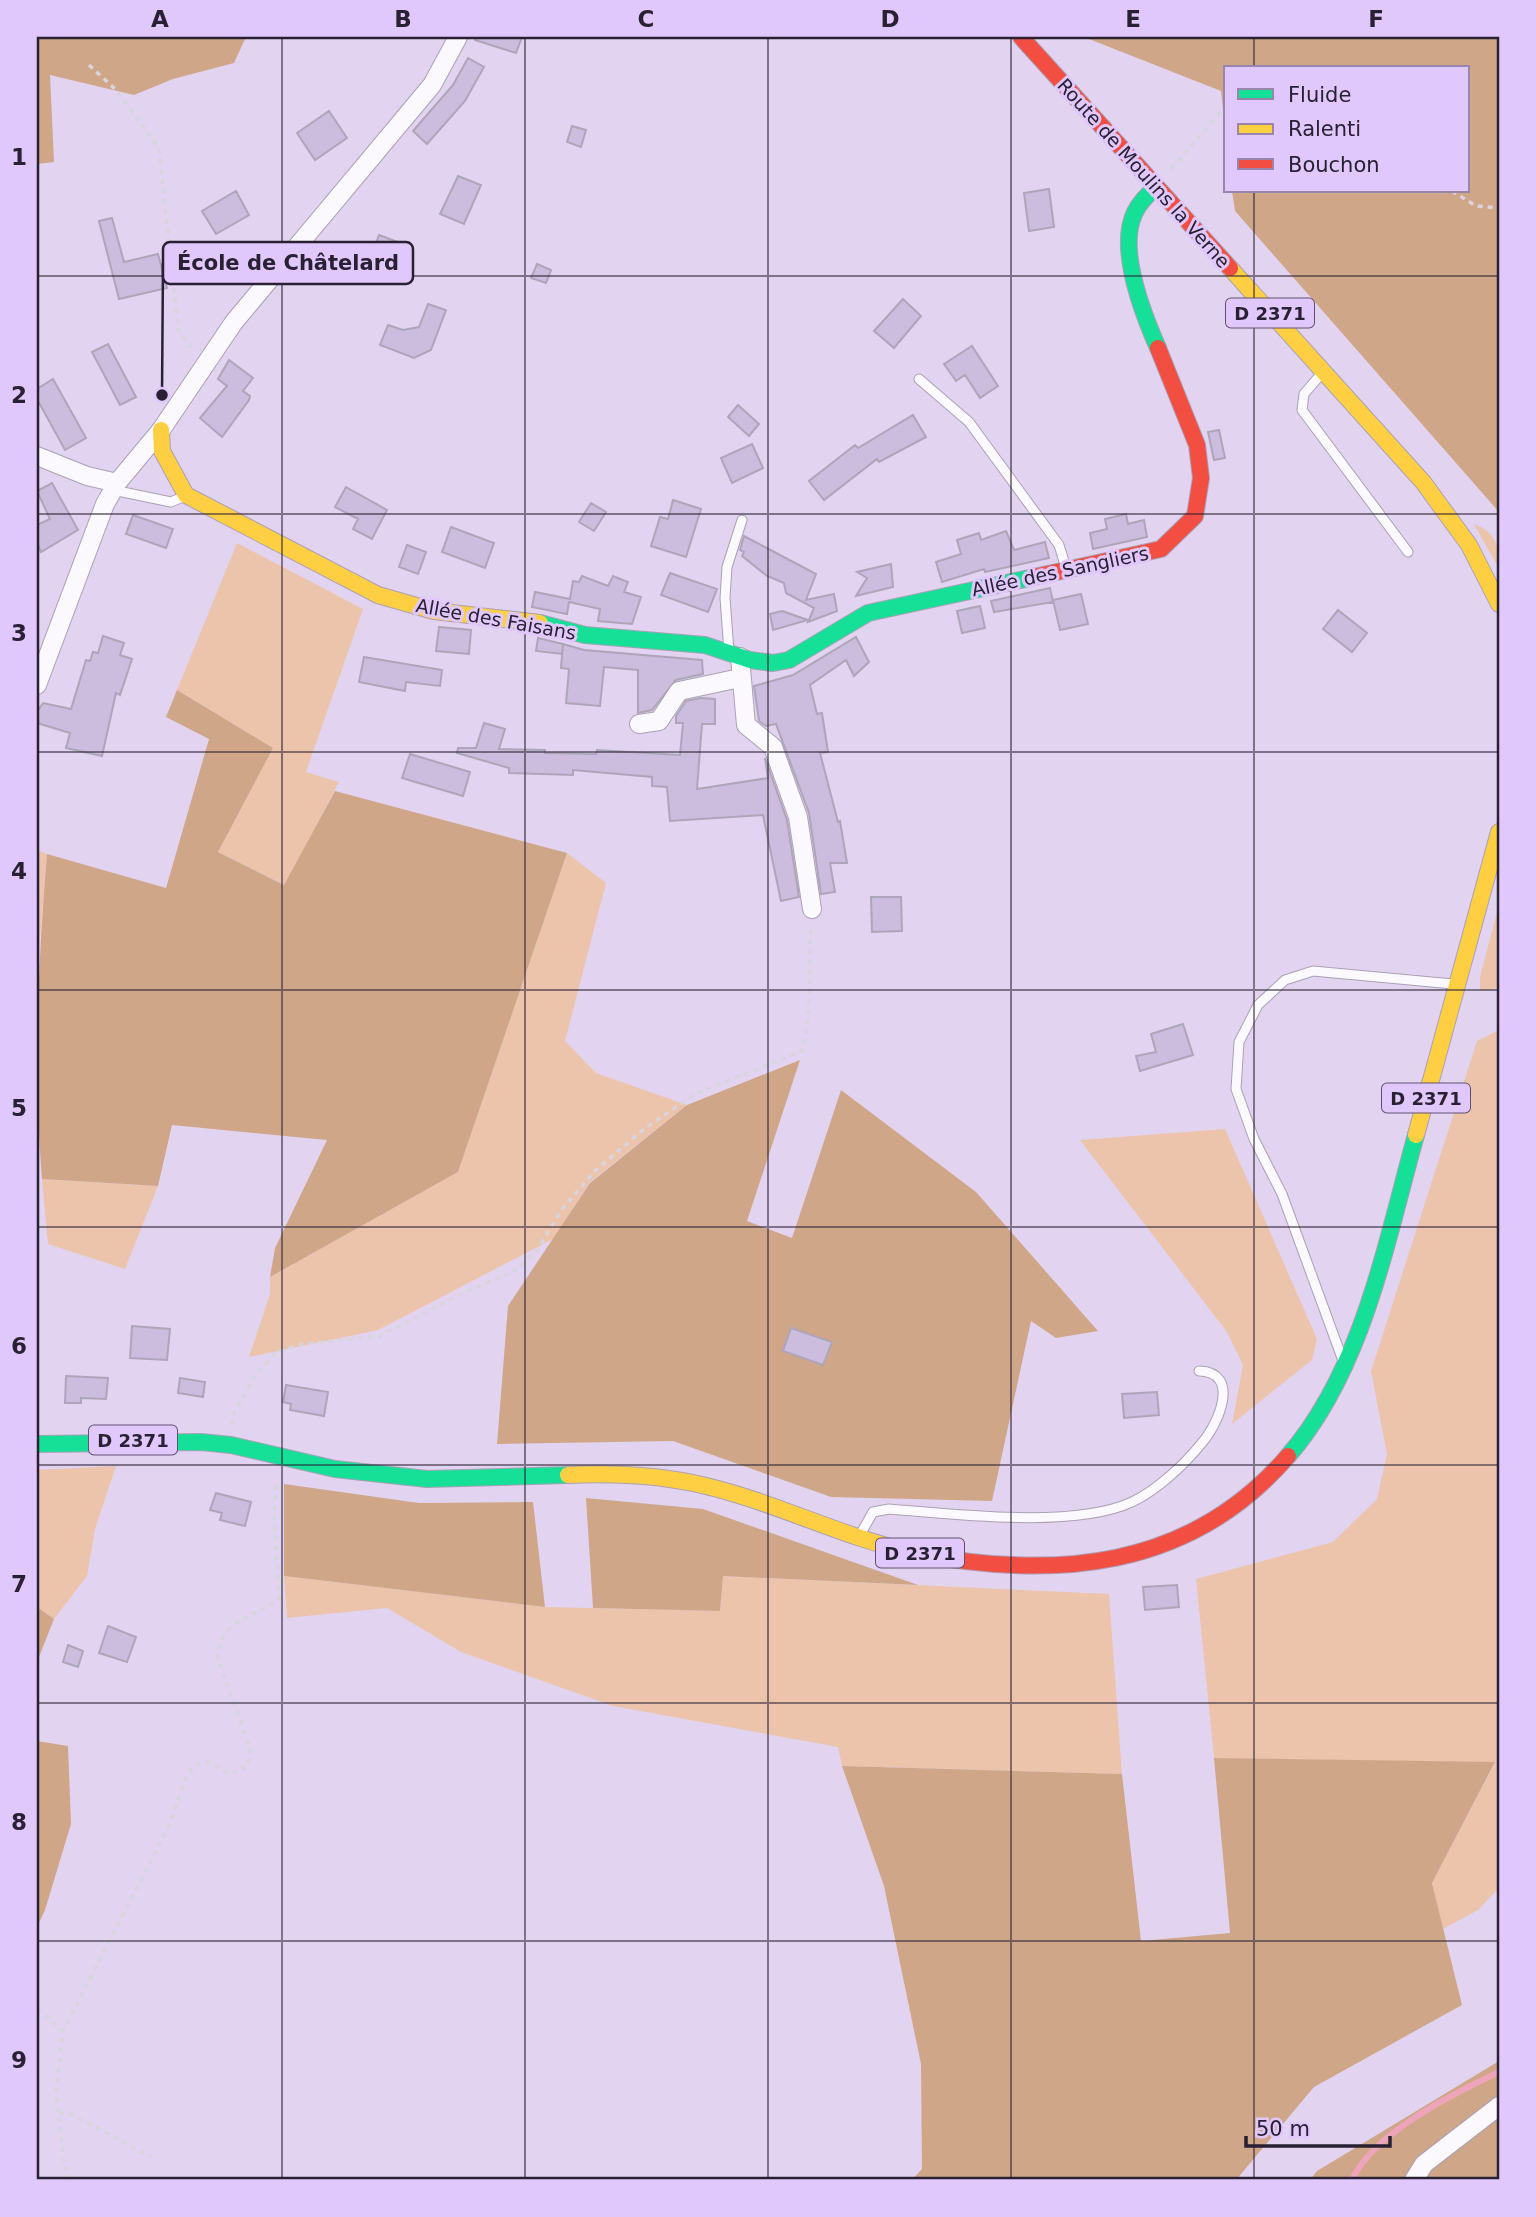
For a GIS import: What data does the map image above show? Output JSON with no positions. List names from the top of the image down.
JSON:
{
  "streets": {
    "main road": [
      "Route de Moulins la Verne",
      "D 2371",
      "Allée des Sangliers",
      "Allée des Faisans"
    ]
  },
  "crossings": [
    ["Route de Moulins la Verne", "Allée des Sangliers"],
    ["Allée des Sangliers", "Allée des Faisans"]
  ],
  "places": ["École de Châtelard"],
  "legend": ["Fluide", "Ralenti", "Bouchon"],
  "scale_bar": "50 m",
  "grid": {
    "columns": [
      "A",
      "B",
      "C",
      "D",
      "E",
      "F"
    ],
    "rows": [
      "1",
      "2",
      "3",
      "4",
      "5",
      "6",
      "7",
      "8",
      "9"
    ]
  }
}
